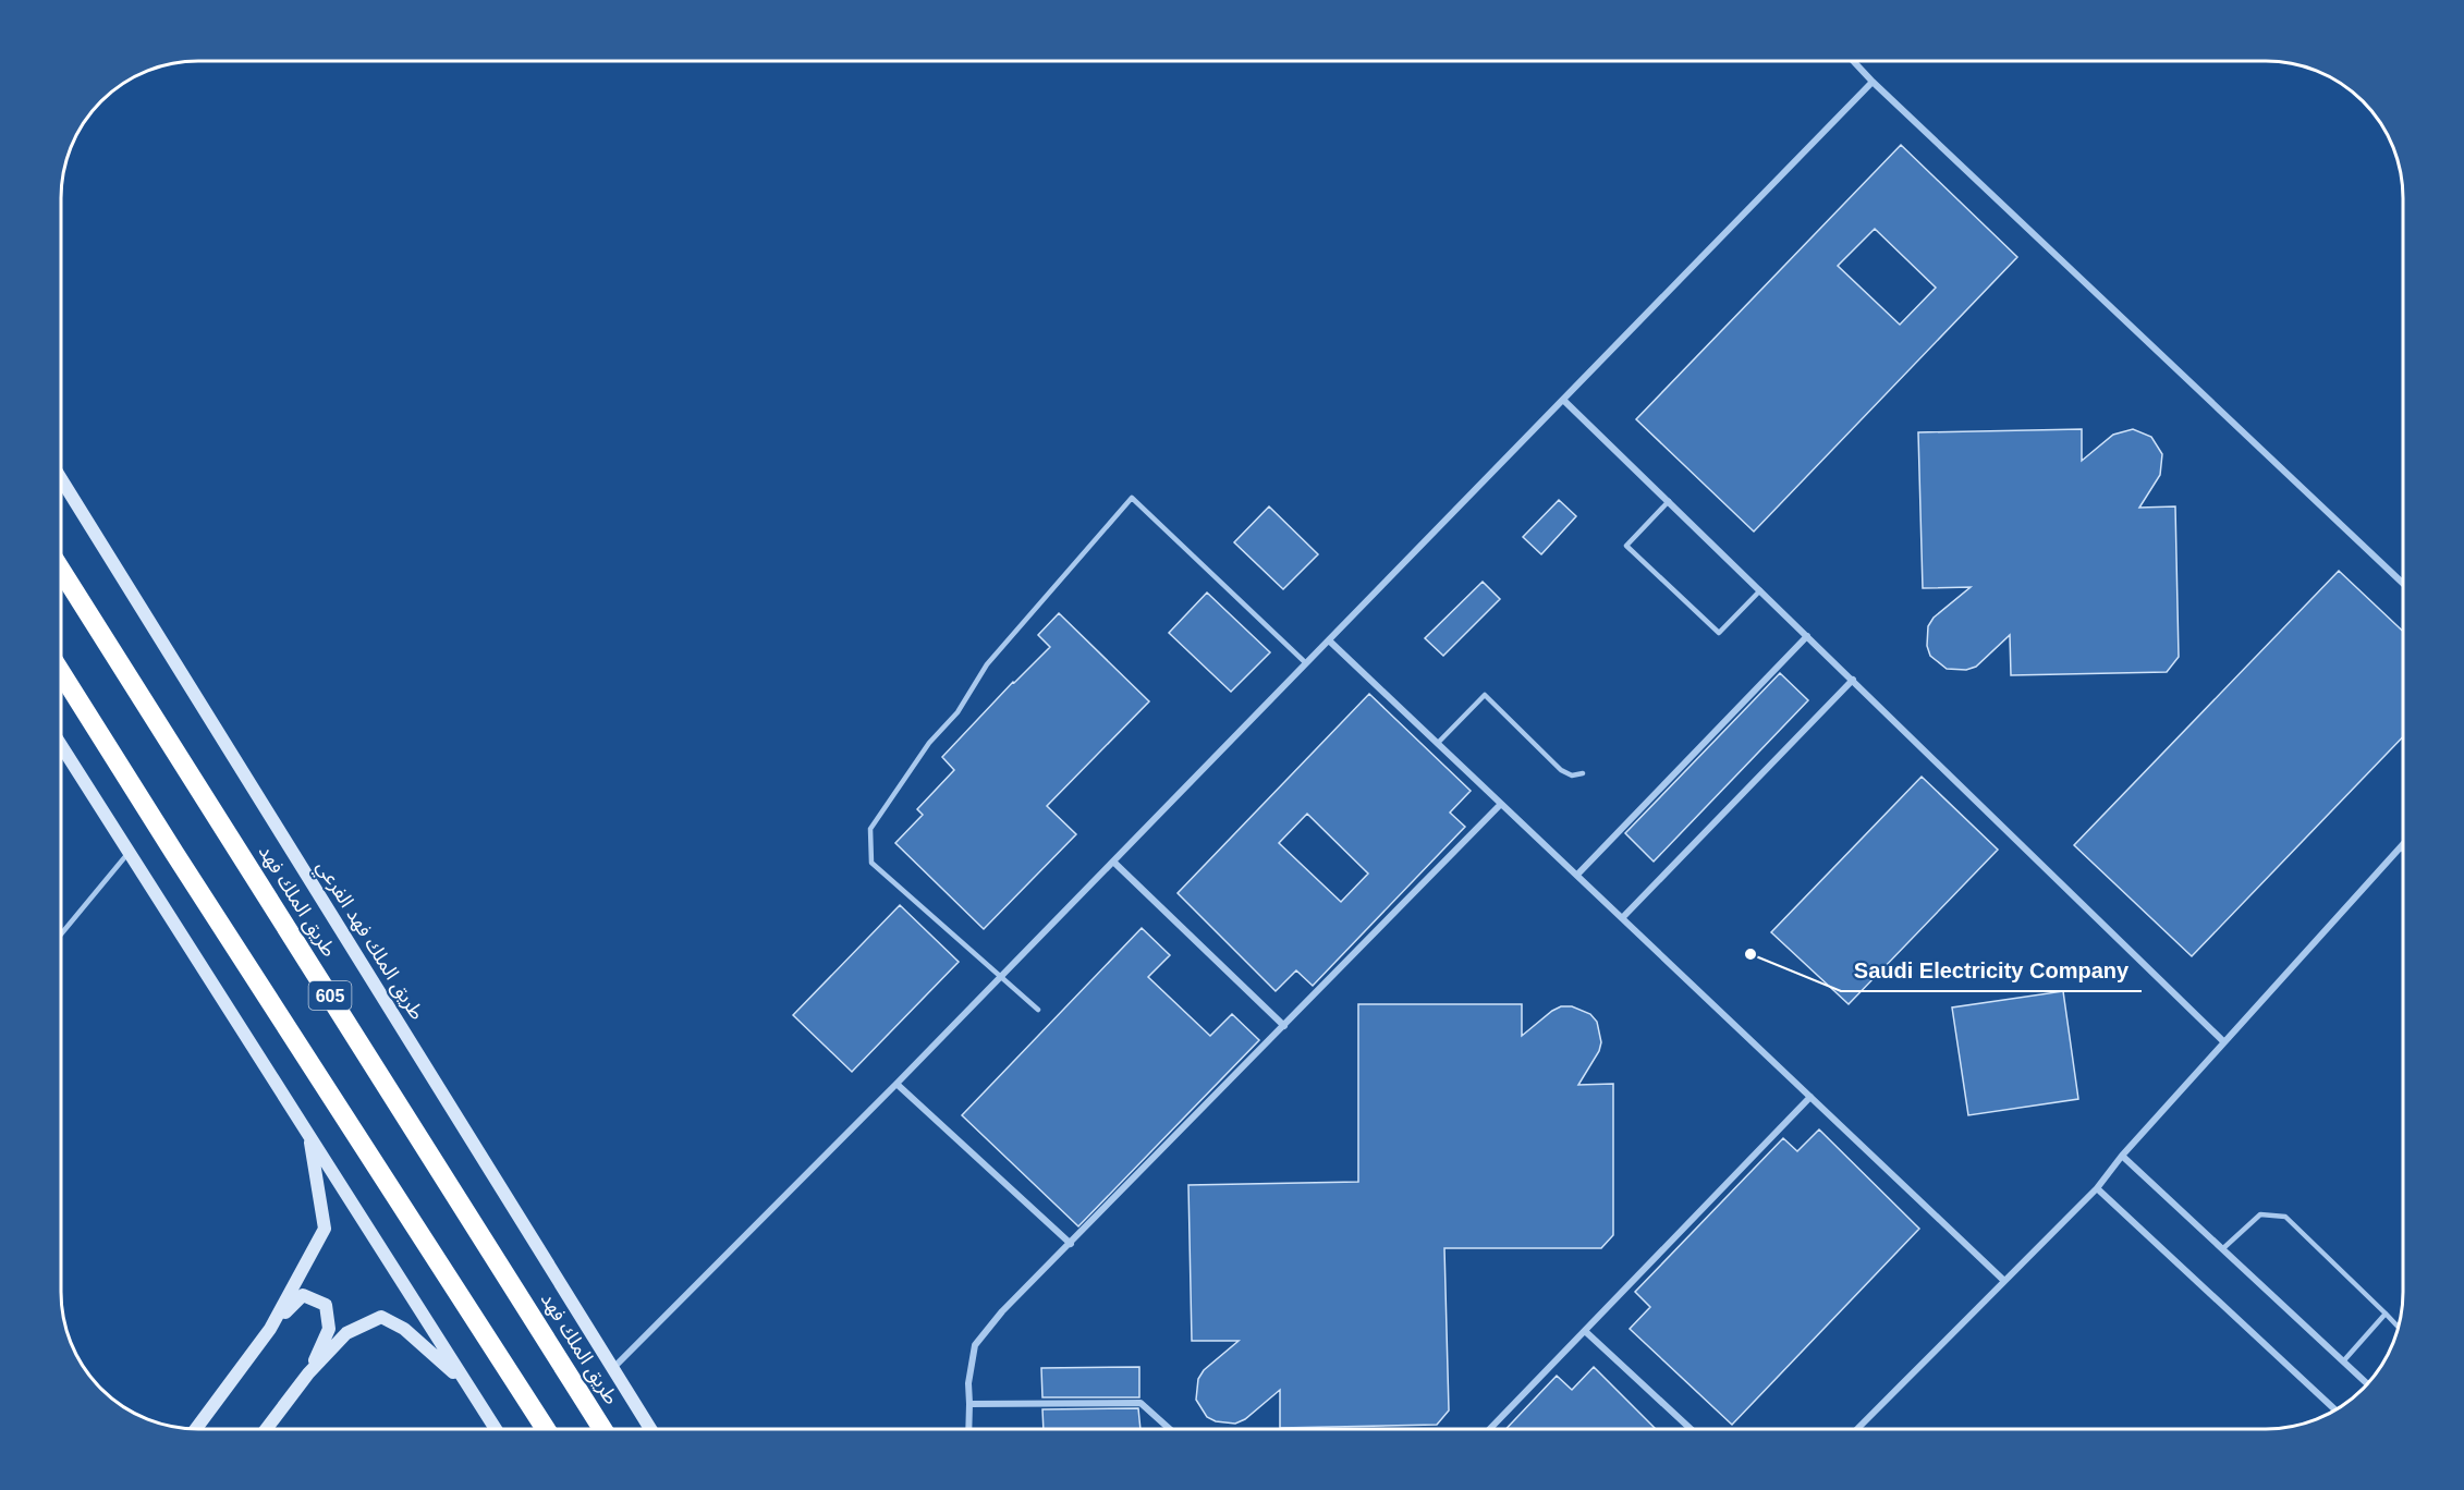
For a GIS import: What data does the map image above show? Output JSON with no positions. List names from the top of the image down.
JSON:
{
  "streets": {
    "highway": ["طريق الملك فهد", "605"],
    "main road": ["طريق الملك فهد الفرعي"]
  },
  "places": ["Saudi Electricity Company"]
}
